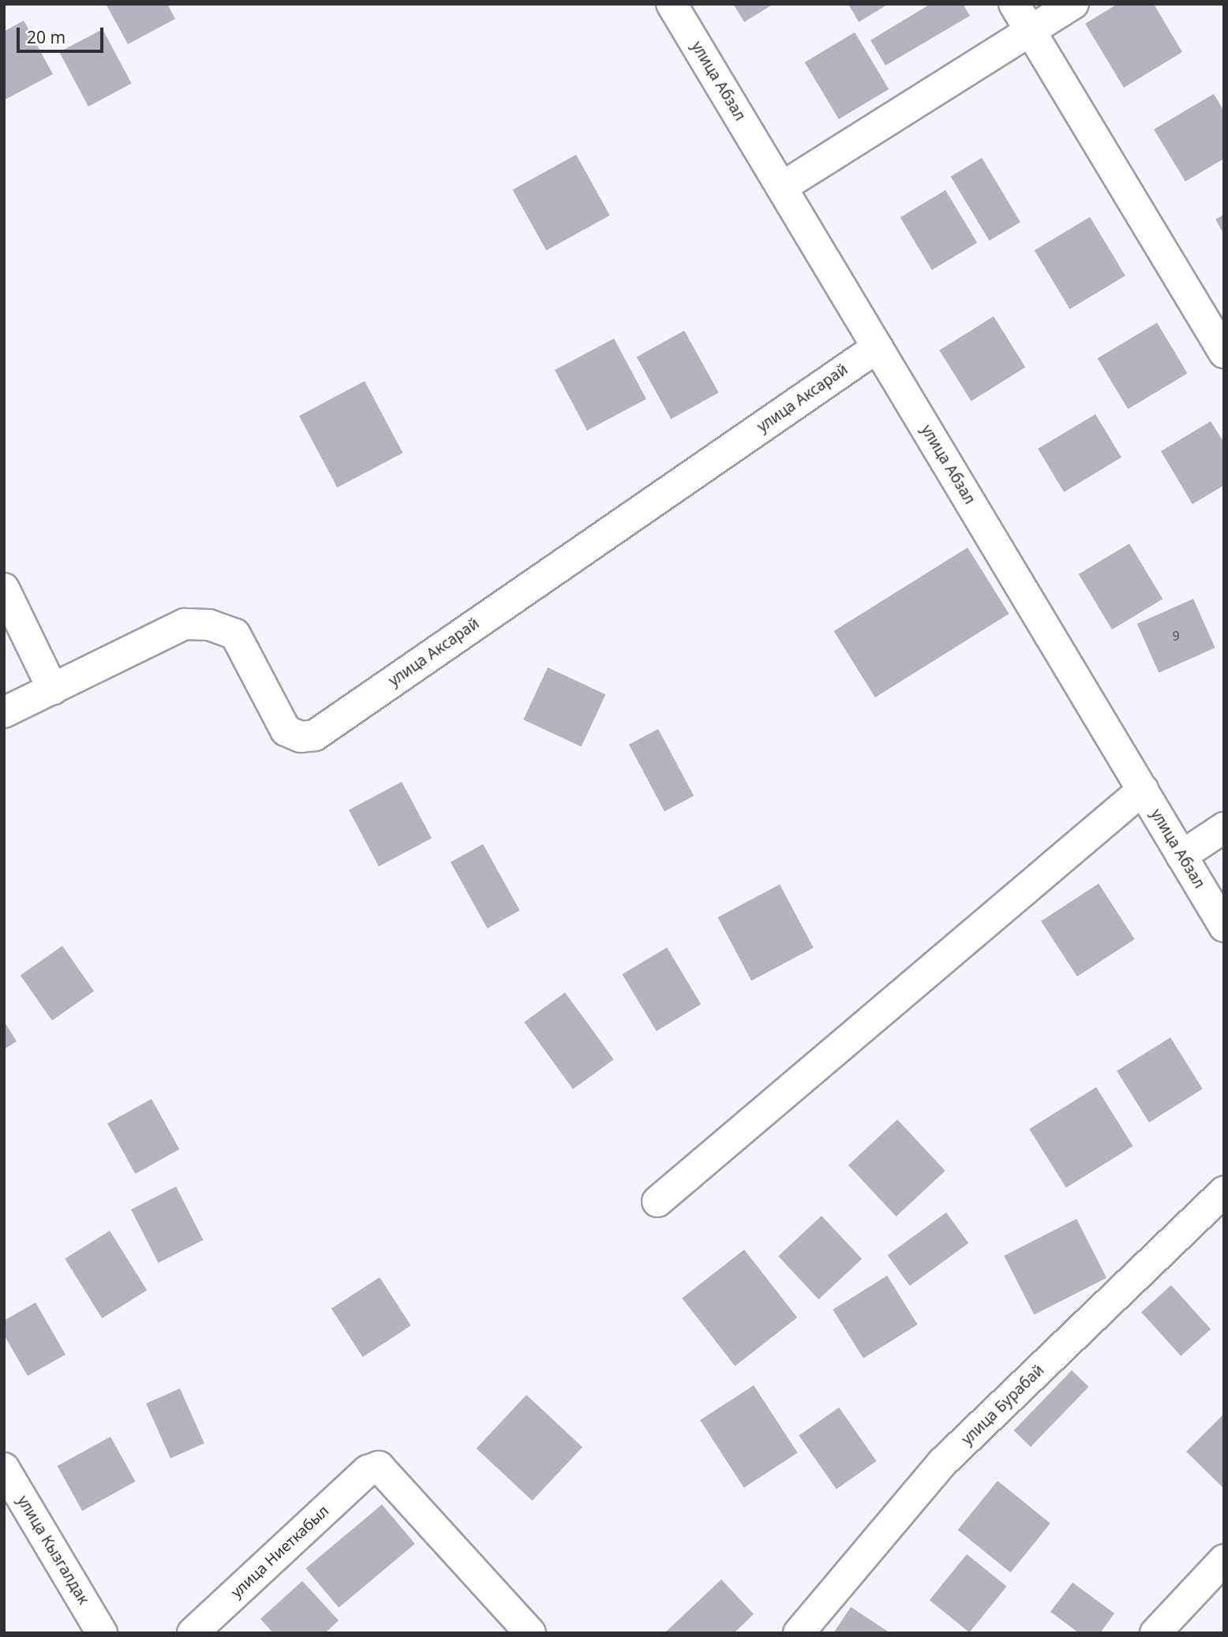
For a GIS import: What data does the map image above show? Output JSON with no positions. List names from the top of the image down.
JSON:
{
  "streets": {
    "street": [
      "улица Абзал",
      "улица Аксарай",
      "улица Бурабай",
      "улица Кызгалдак",
      "улица Ниеткабыл"
    ]
  },
  "crossings": [
    ["улица Абзал", "улица Аксарай"]
  ],
  "house_numbers": ["9"],
  "scale_bar": "20 m"
}
